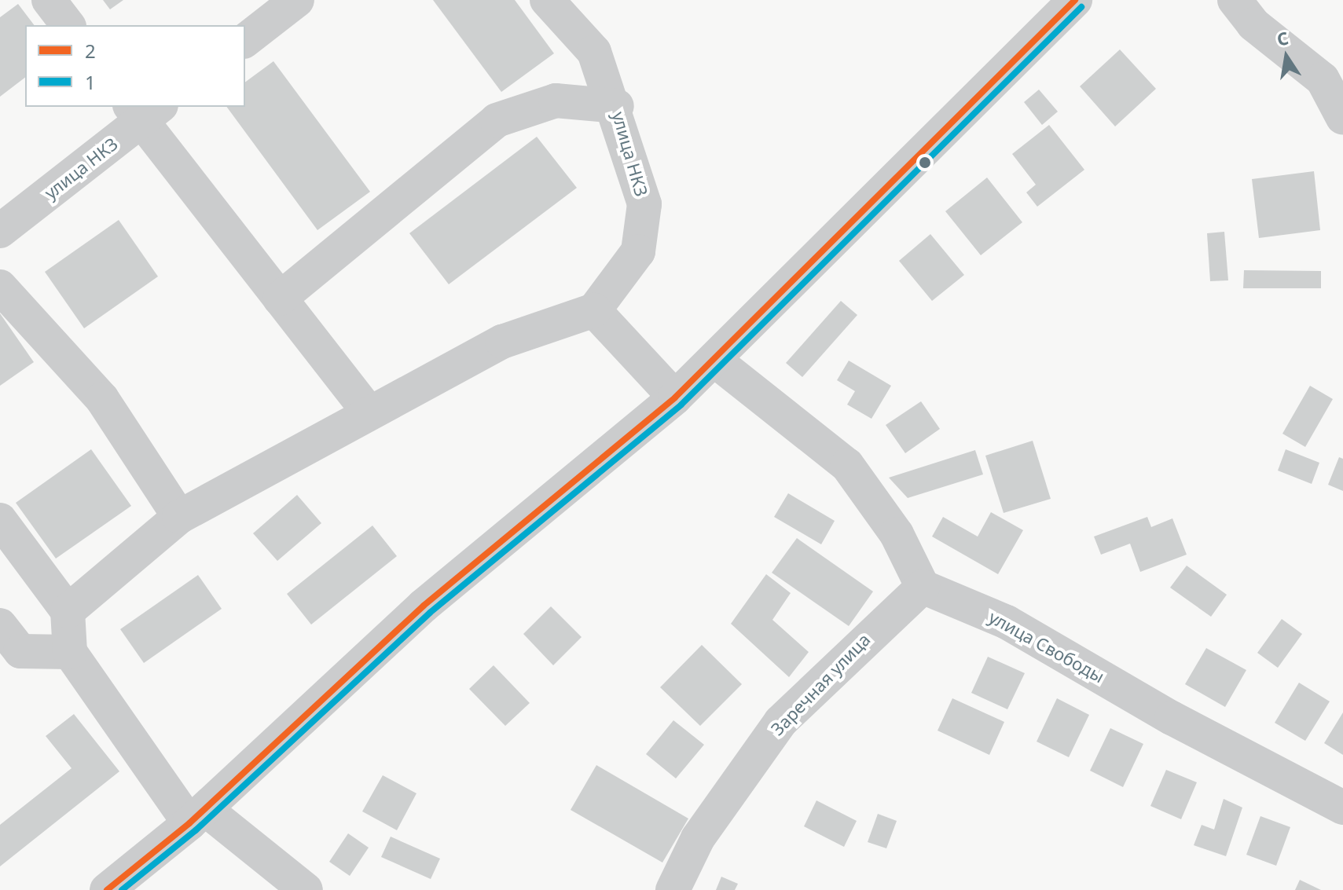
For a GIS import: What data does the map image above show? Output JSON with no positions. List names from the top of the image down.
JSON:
{
  "streets": {
    "street": ["улица НКЗ", "улица Свободы", "Заречная улица"]
  },
  "crossings": [
    ["улица Свободы", "Заречная улица"]
  ],
  "lines": ["transit line 2", "transit line 1"],
  "legend": ["2", "1"],
  "north": "top"
}
